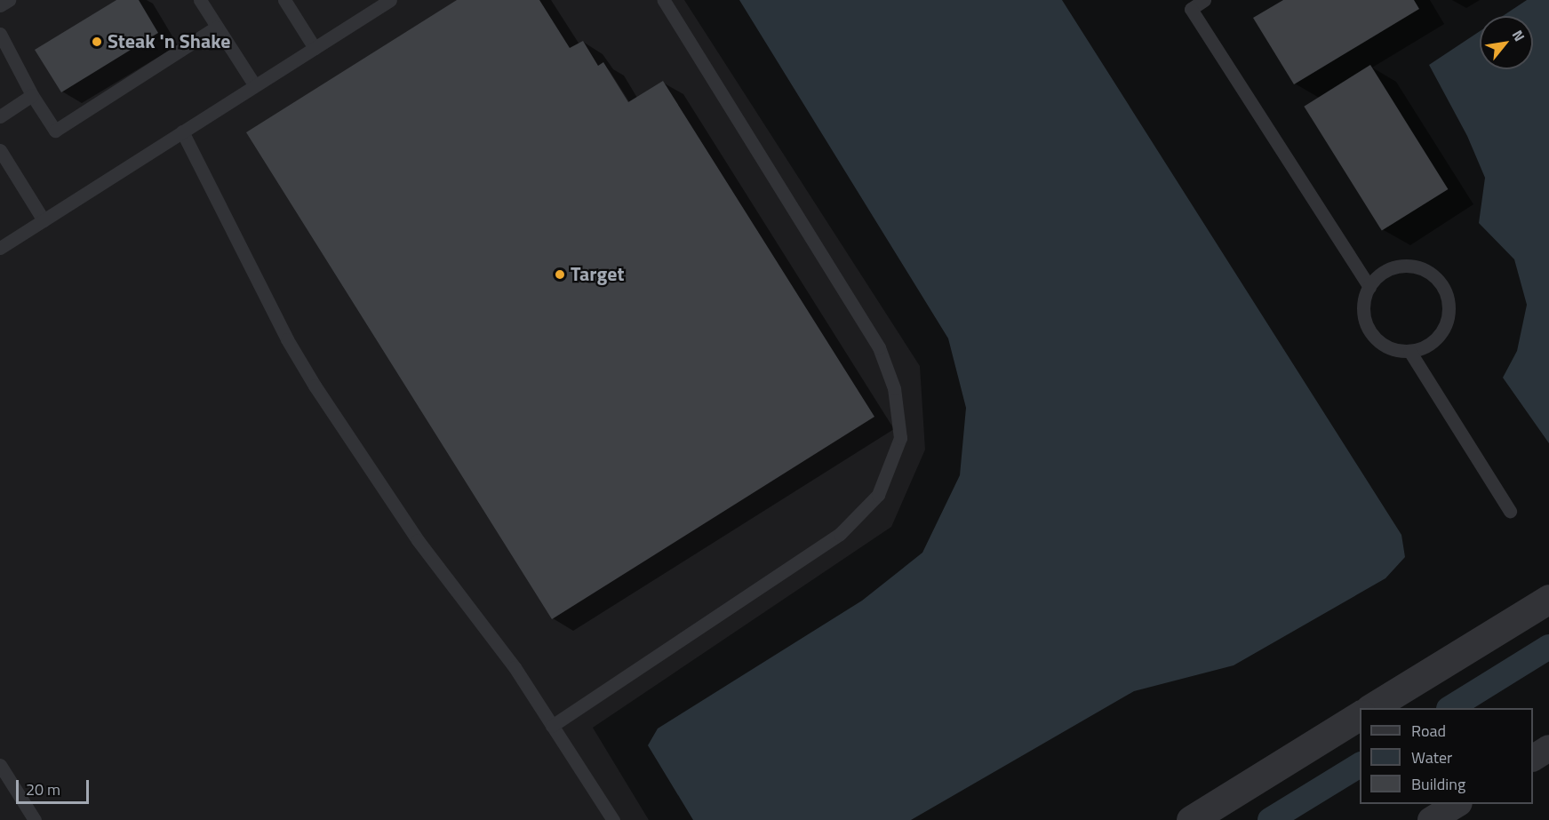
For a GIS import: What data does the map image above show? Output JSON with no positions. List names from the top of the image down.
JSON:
{
  "places": ["Steak 'n Shake", "Target"],
  "legend": ["Road", "Water", "Building"],
  "scale_bar": "20 m",
  "north": "top right"
}
